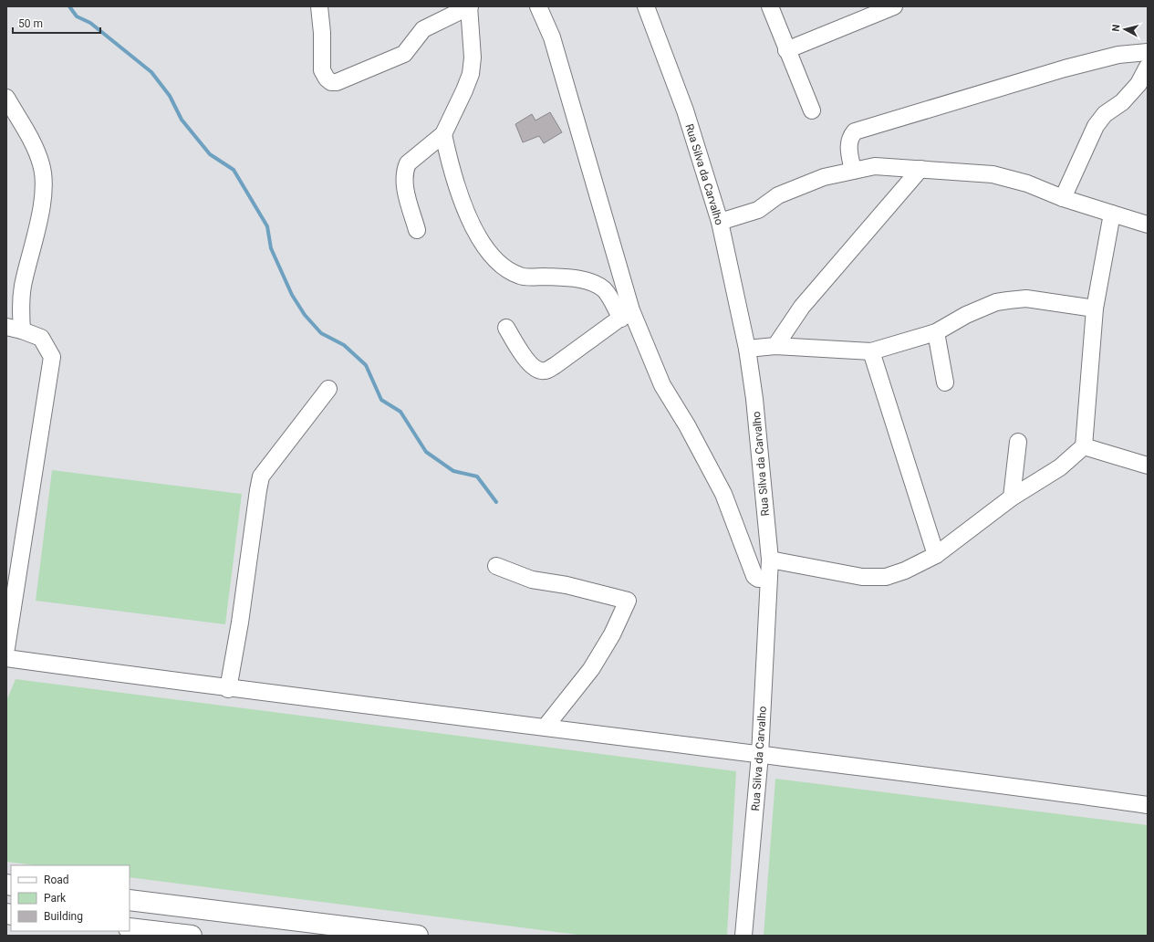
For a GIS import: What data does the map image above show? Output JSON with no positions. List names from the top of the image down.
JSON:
{
  "streets": {
    "street": ["Rua Silva da Carvalho"]
  },
  "legend": ["Road", "Park", "Building"],
  "scale_bar": "50 m",
  "north": "left"
}
